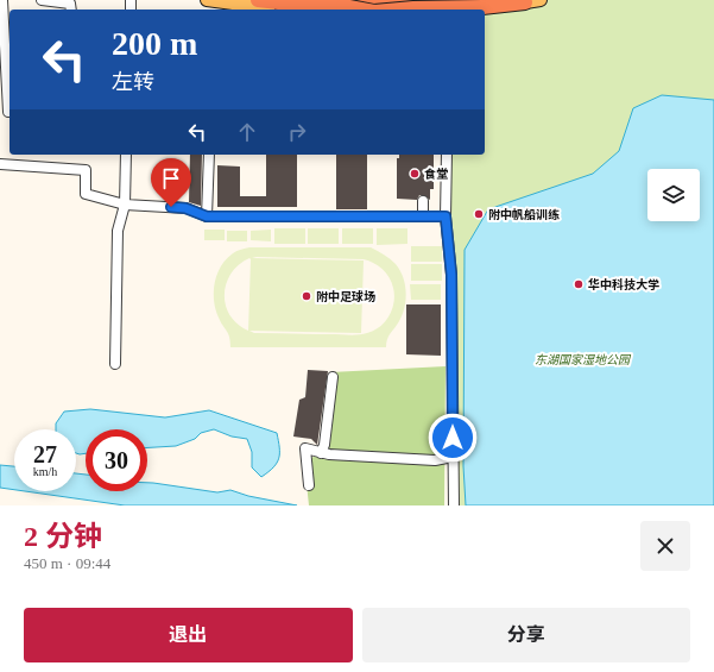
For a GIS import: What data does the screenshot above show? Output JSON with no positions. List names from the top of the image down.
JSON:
{
  "parks": ["东湖国家湿地公园"],
  "places": [
    "食堂",
    "附中帆船训练",
    "华中科技大学",
    "附中足球场"
  ],
  "page": {
    "turn": ["200 m", "左转"],
    "speed": "27 km/h",
    "limit": "30",
    "heading": ["2 分钟", "450 m · 09:44"],
    "buttons": ["退出", "分享"]
  }
}
